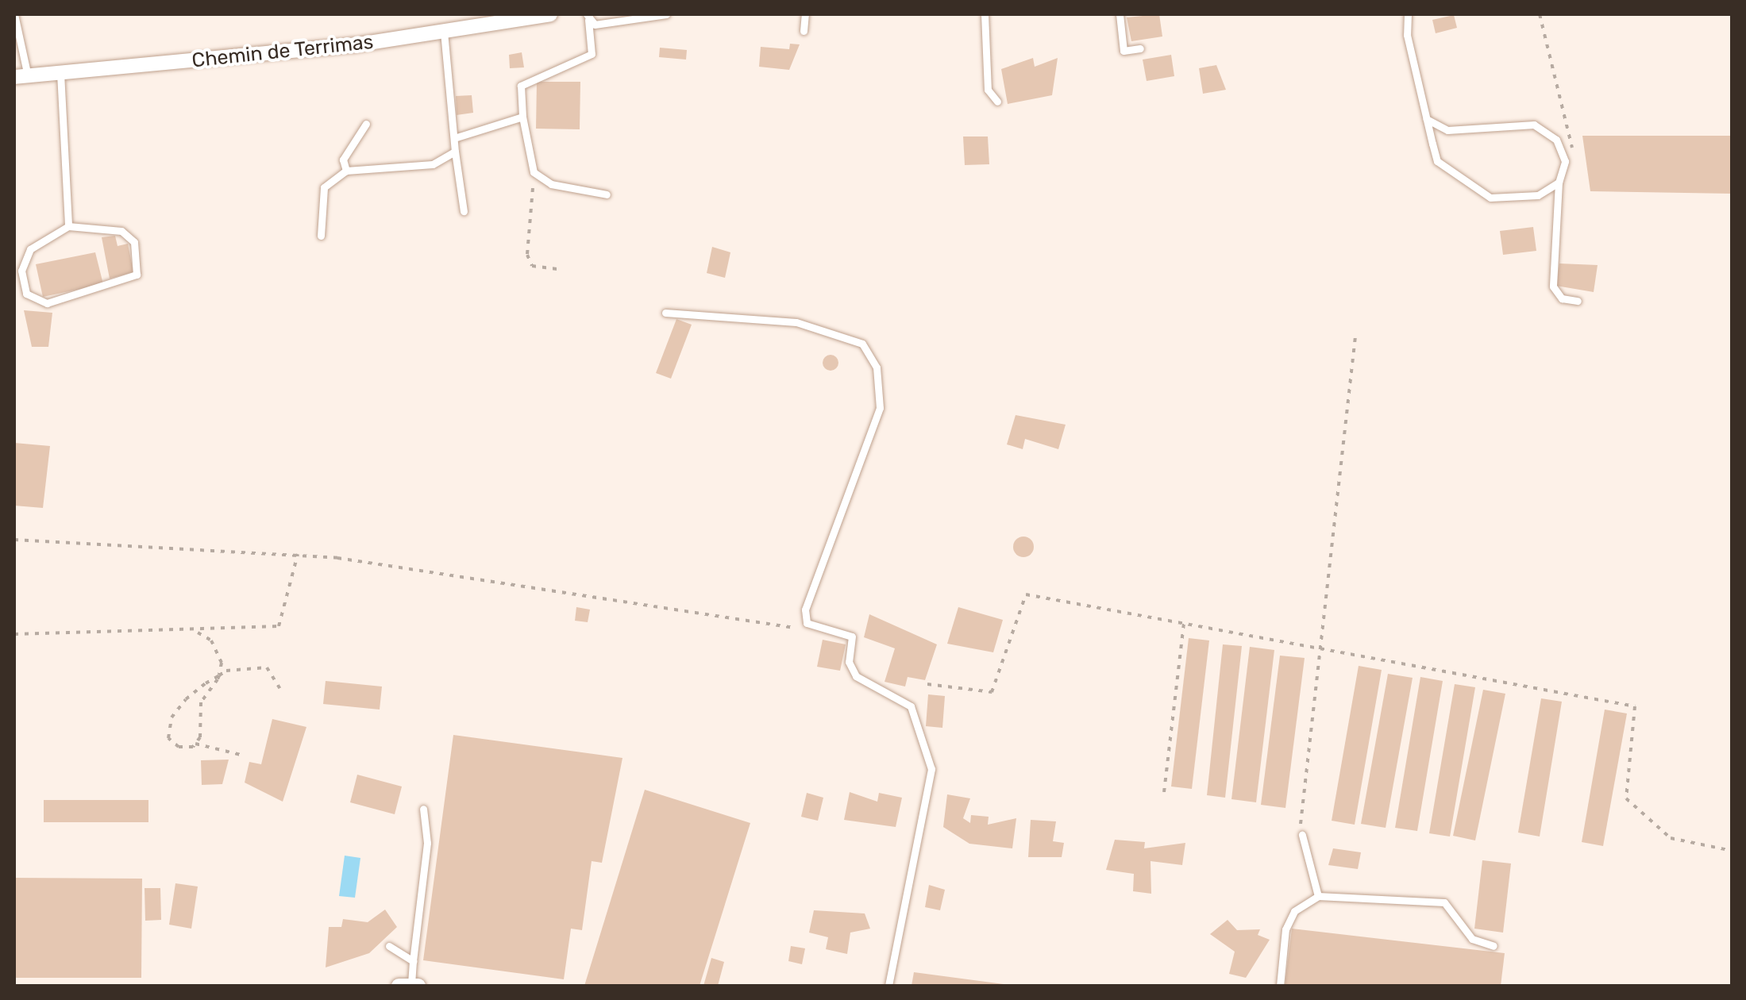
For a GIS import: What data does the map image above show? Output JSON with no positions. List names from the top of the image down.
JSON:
{
  "streets": {
    "street": ["Chemin de Terrimas"]
  }
}
